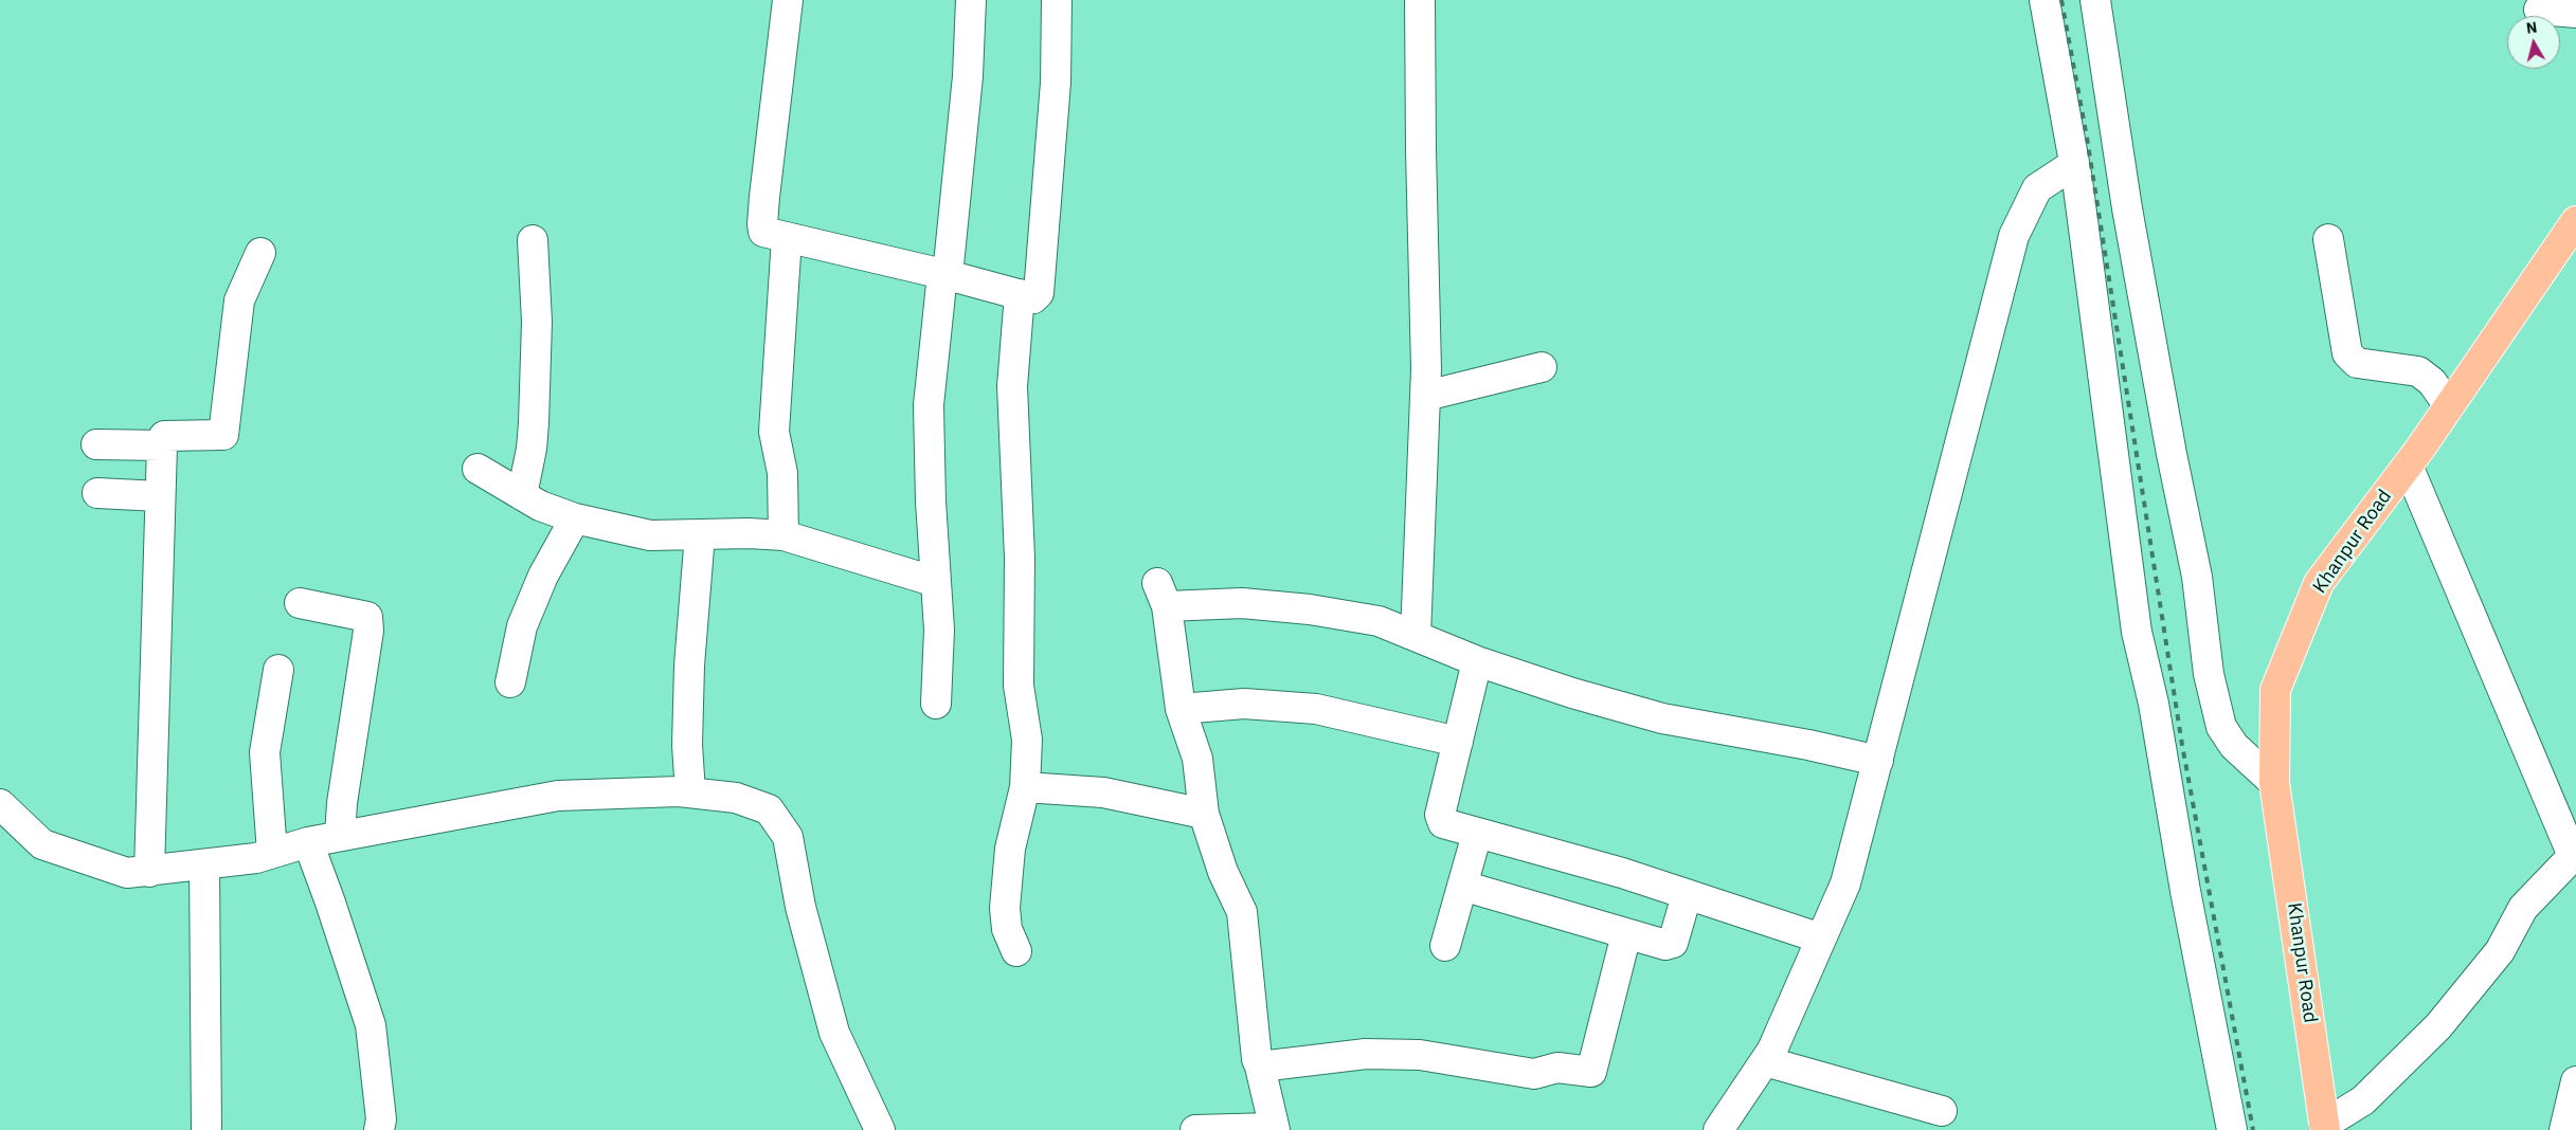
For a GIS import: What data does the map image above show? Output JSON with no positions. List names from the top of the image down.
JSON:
{
  "streets": {
    "highway": ["Khanpur Road"]
  },
  "north": "top"
}
